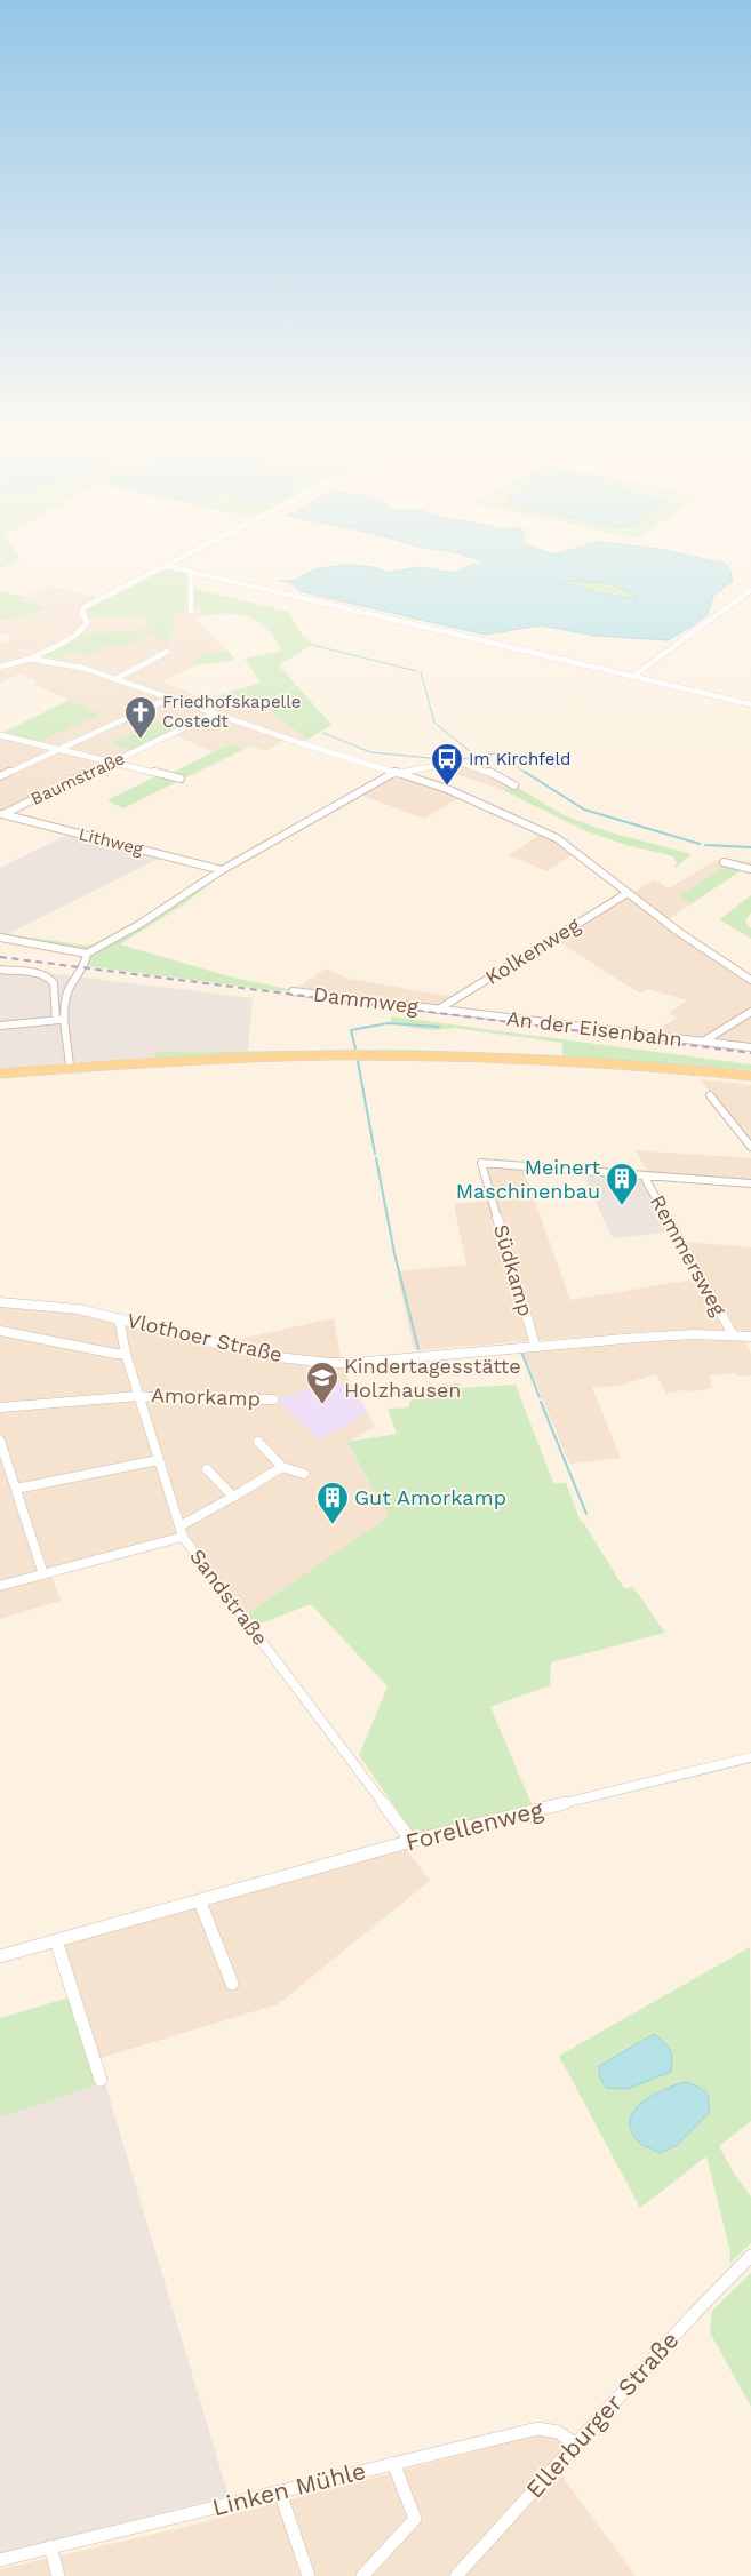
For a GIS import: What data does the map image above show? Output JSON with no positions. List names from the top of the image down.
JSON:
{
  "streets": {
    "street": [
      "Baumstraße",
      "Lithweg",
      "Kolkenweg",
      "Dammweg",
      "An der Eisenbahn",
      "Remmersweg",
      "Südkamp",
      "Vlothoer Straße",
      "Amorkamp",
      "Sandstraße",
      "Forellenweg",
      "Ellerburger Straße",
      "Linken Mühle"
    ]
  },
  "crossings": [
    ["Baumstraße", "Lithweg"],
    ["Kolkenweg", "Dammweg"],
    ["Kolkenweg", "An der Eisenbahn"],
    ["Dammweg", "An der Eisenbahn"],
    ["Remmersweg", "Südkamp"],
    ["Remmersweg", "Vlothoer Straße"],
    ["Südkamp", "Vlothoer Straße"],
    ["Vlothoer Straße", "Sandstraße"],
    ["Amorkamp", "Sandstraße"],
    ["Sandstraße", "Forellenweg"],
    ["Ellerburger Straße", "Linken Mühle"]
  ],
  "places": {
    "church": ["Friedhofskapelle Costedt"],
    "bus stop": ["Im Kirchfeld"],
    "building": ["Meinert Maschinenbau", "Gut Amorkamp"],
    "school or university": ["Kindertagesstätte Holzhausen"]
  }
}
